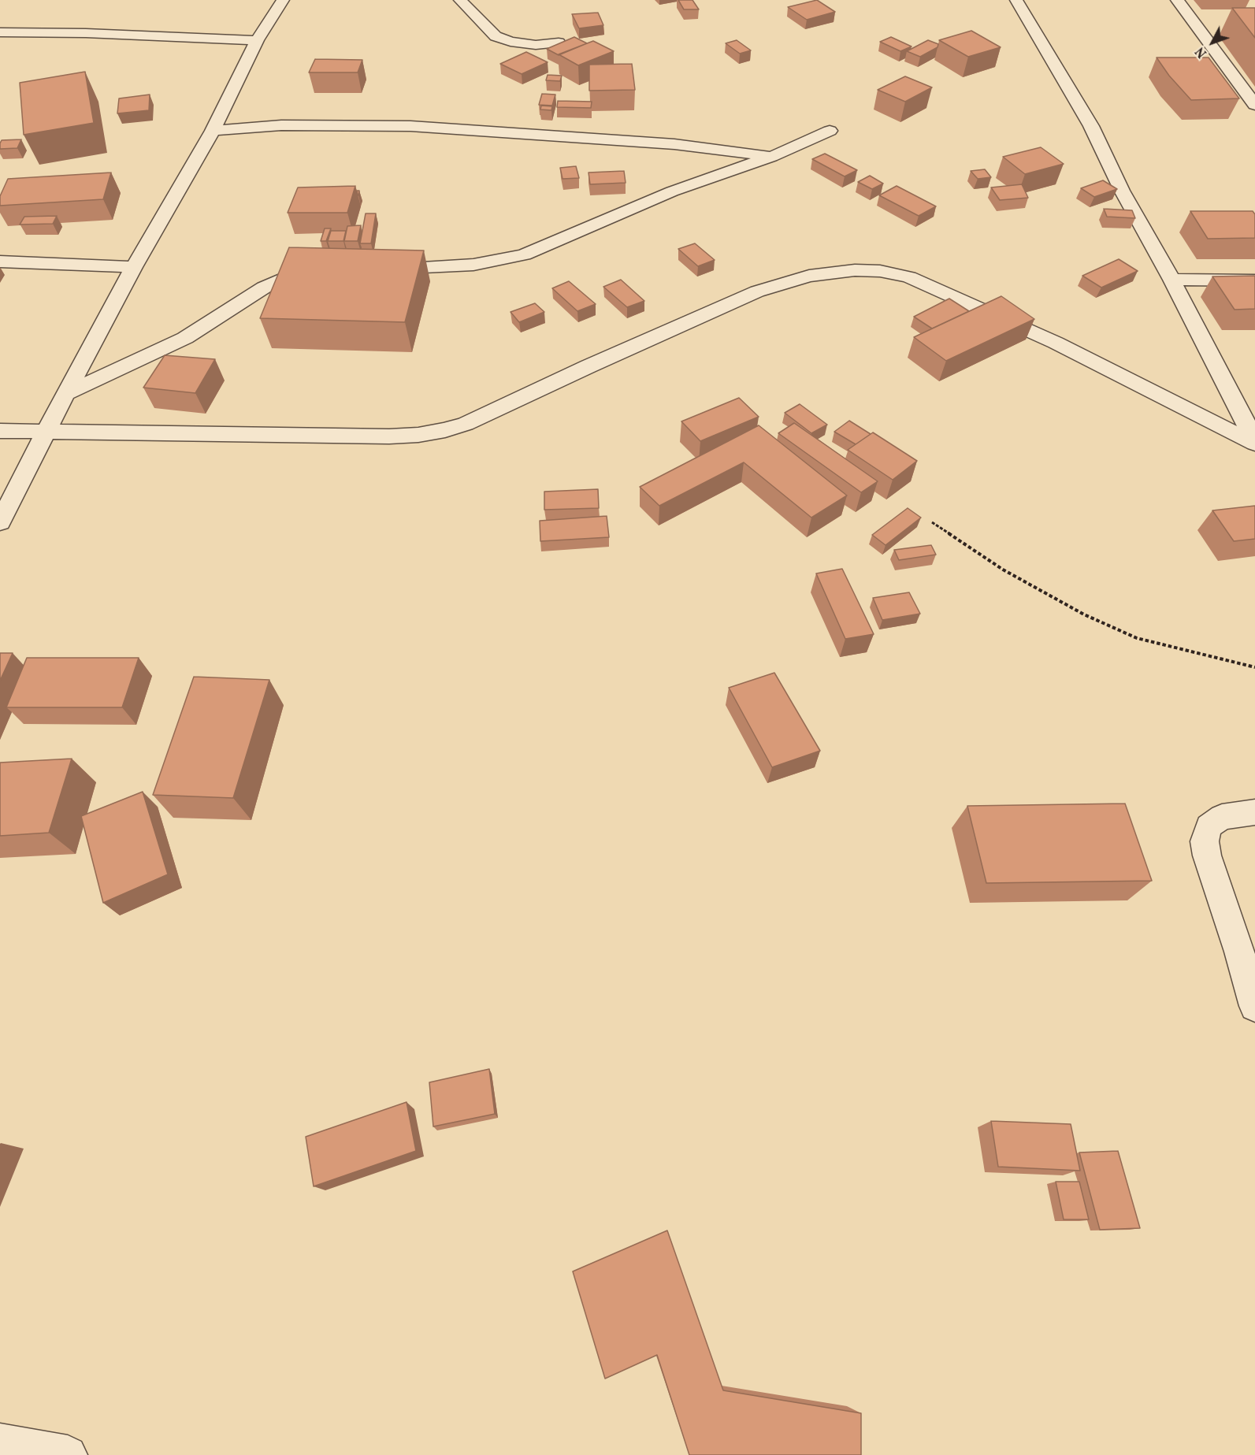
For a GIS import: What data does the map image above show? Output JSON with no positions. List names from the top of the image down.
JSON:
{
  "north": "bottom left"
}
